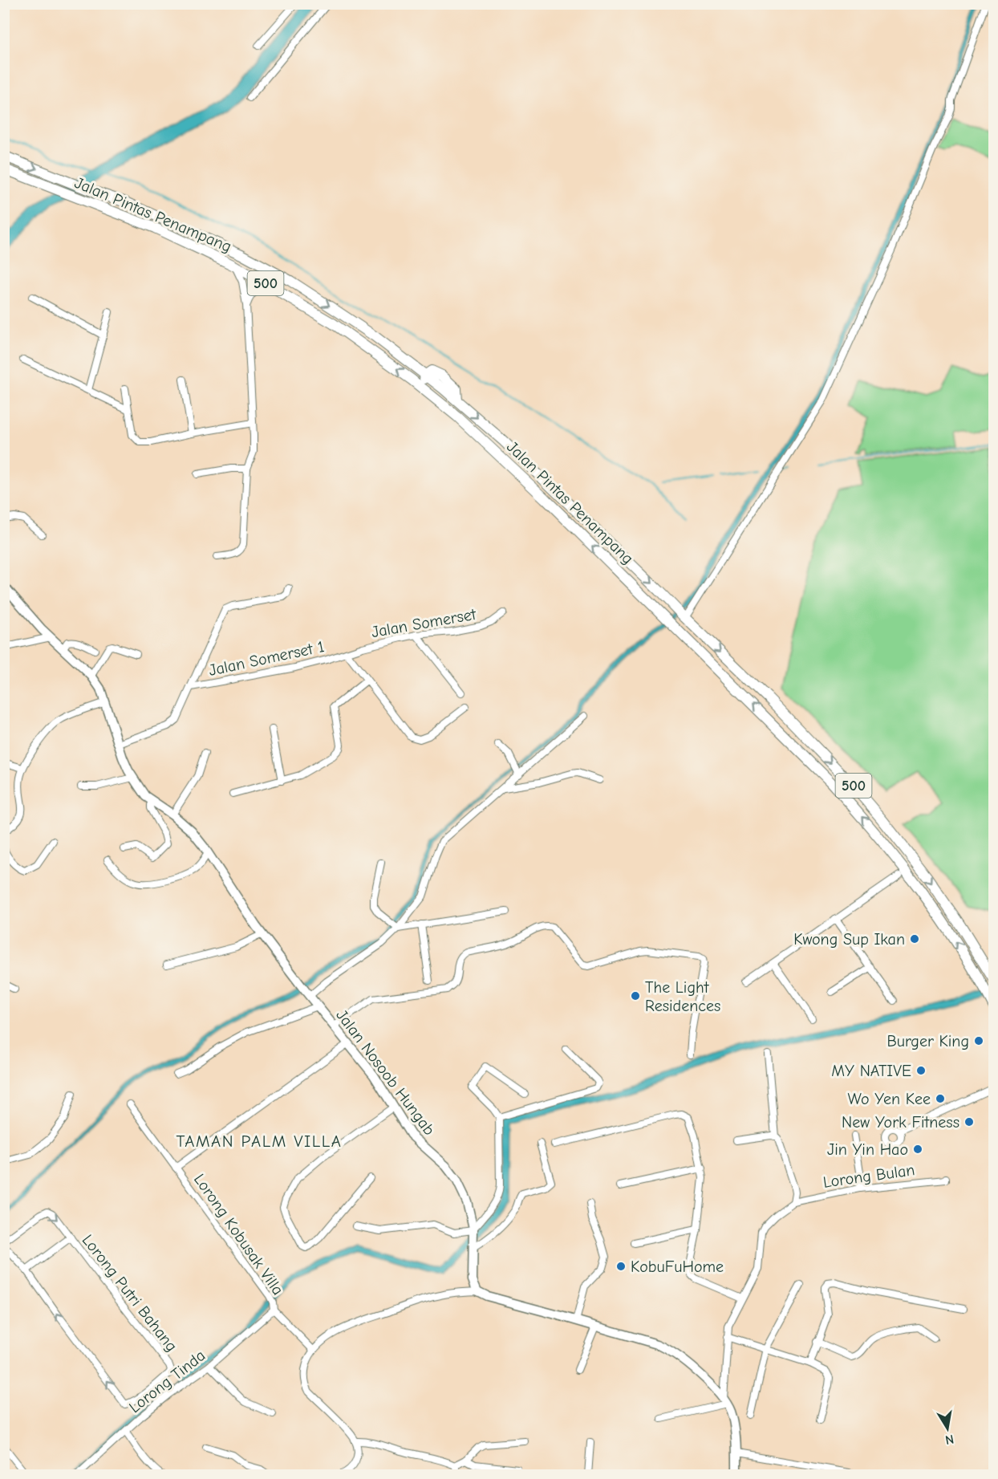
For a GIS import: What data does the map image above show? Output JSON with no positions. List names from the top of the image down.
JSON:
{
  "streets": {
    "main road": ["Jalan Pintas Penampang", "500", "Jalan Nosoob Hungab"],
    "street": [
      "Jalan Somerset",
      "Jalan Somerset 1",
      "Lorong Bulan",
      "Lorong Kobusak Villa",
      "Lorong Putri Bahang",
      "Lorong Tinda"
    ]
  },
  "crossings": [
    ["Jalan Somerset", "Jalan Somerset 1"],
    ["Jalan Somerset 1", "Jalan Nosoob Hungab"],
    ["Lorong Kobusak Villa", "Lorong Tinda"]
  ],
  "districts": ["TAMAN PALM VILLA"],
  "places": [
    "Kwong Sup Ikan",
    "The Light Residences",
    "Burger King",
    "MY NATIVE",
    "Wo Yen Kee",
    "New York Fitness",
    "Jin Yin Hao",
    "KobuFuHome"
  ],
  "north": "bottom"
}
